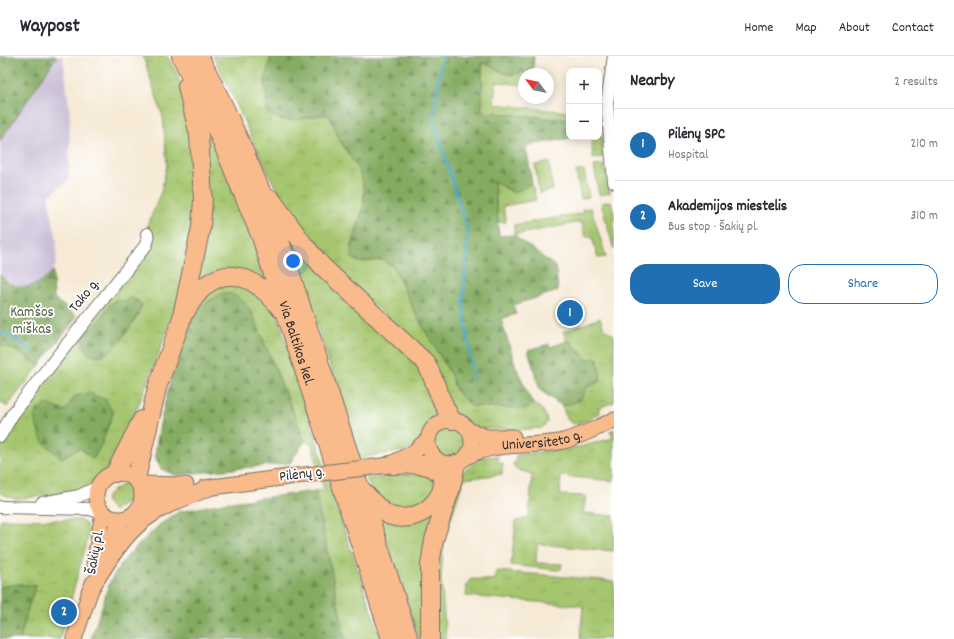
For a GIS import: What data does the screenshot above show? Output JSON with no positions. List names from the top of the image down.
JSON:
{
  "streets": {
    "highway": ["Via Baltikos kel."],
    "main road": ["Universiteto g.", "Pilėnų g.", "Šakių pl."],
    "street": ["Tako g."]
  },
  "crossings": [
    ["Universiteto g.", "Pilėnų g."],
    ["Pilėnų g.", "Šakių pl."]
  ],
  "parks": ["Kamšos miškas"],
  "north": "top left",
  "page": {
    "header": "Waypost",
    "nav": [
      "Home",
      "Map",
      "About",
      "Contact"
    ],
    "heading": ["Nearby", "2 results"],
    "map_buttons": ["+", "−"],
    "list": [
      {
        "mark": "1",
        "name": "Pilėnų SPC",
        "note": "Hospital",
        "value": "210 m"
      },
      {
        "mark": "2",
        "name": "Akademijos miestelis",
        "note": "Bus stop · Šakių pl.",
        "value": "310 m"
      }
    ],
    "buttons": ["Save", "Share"],
    "pins": ["1", "2"]
  }
}
